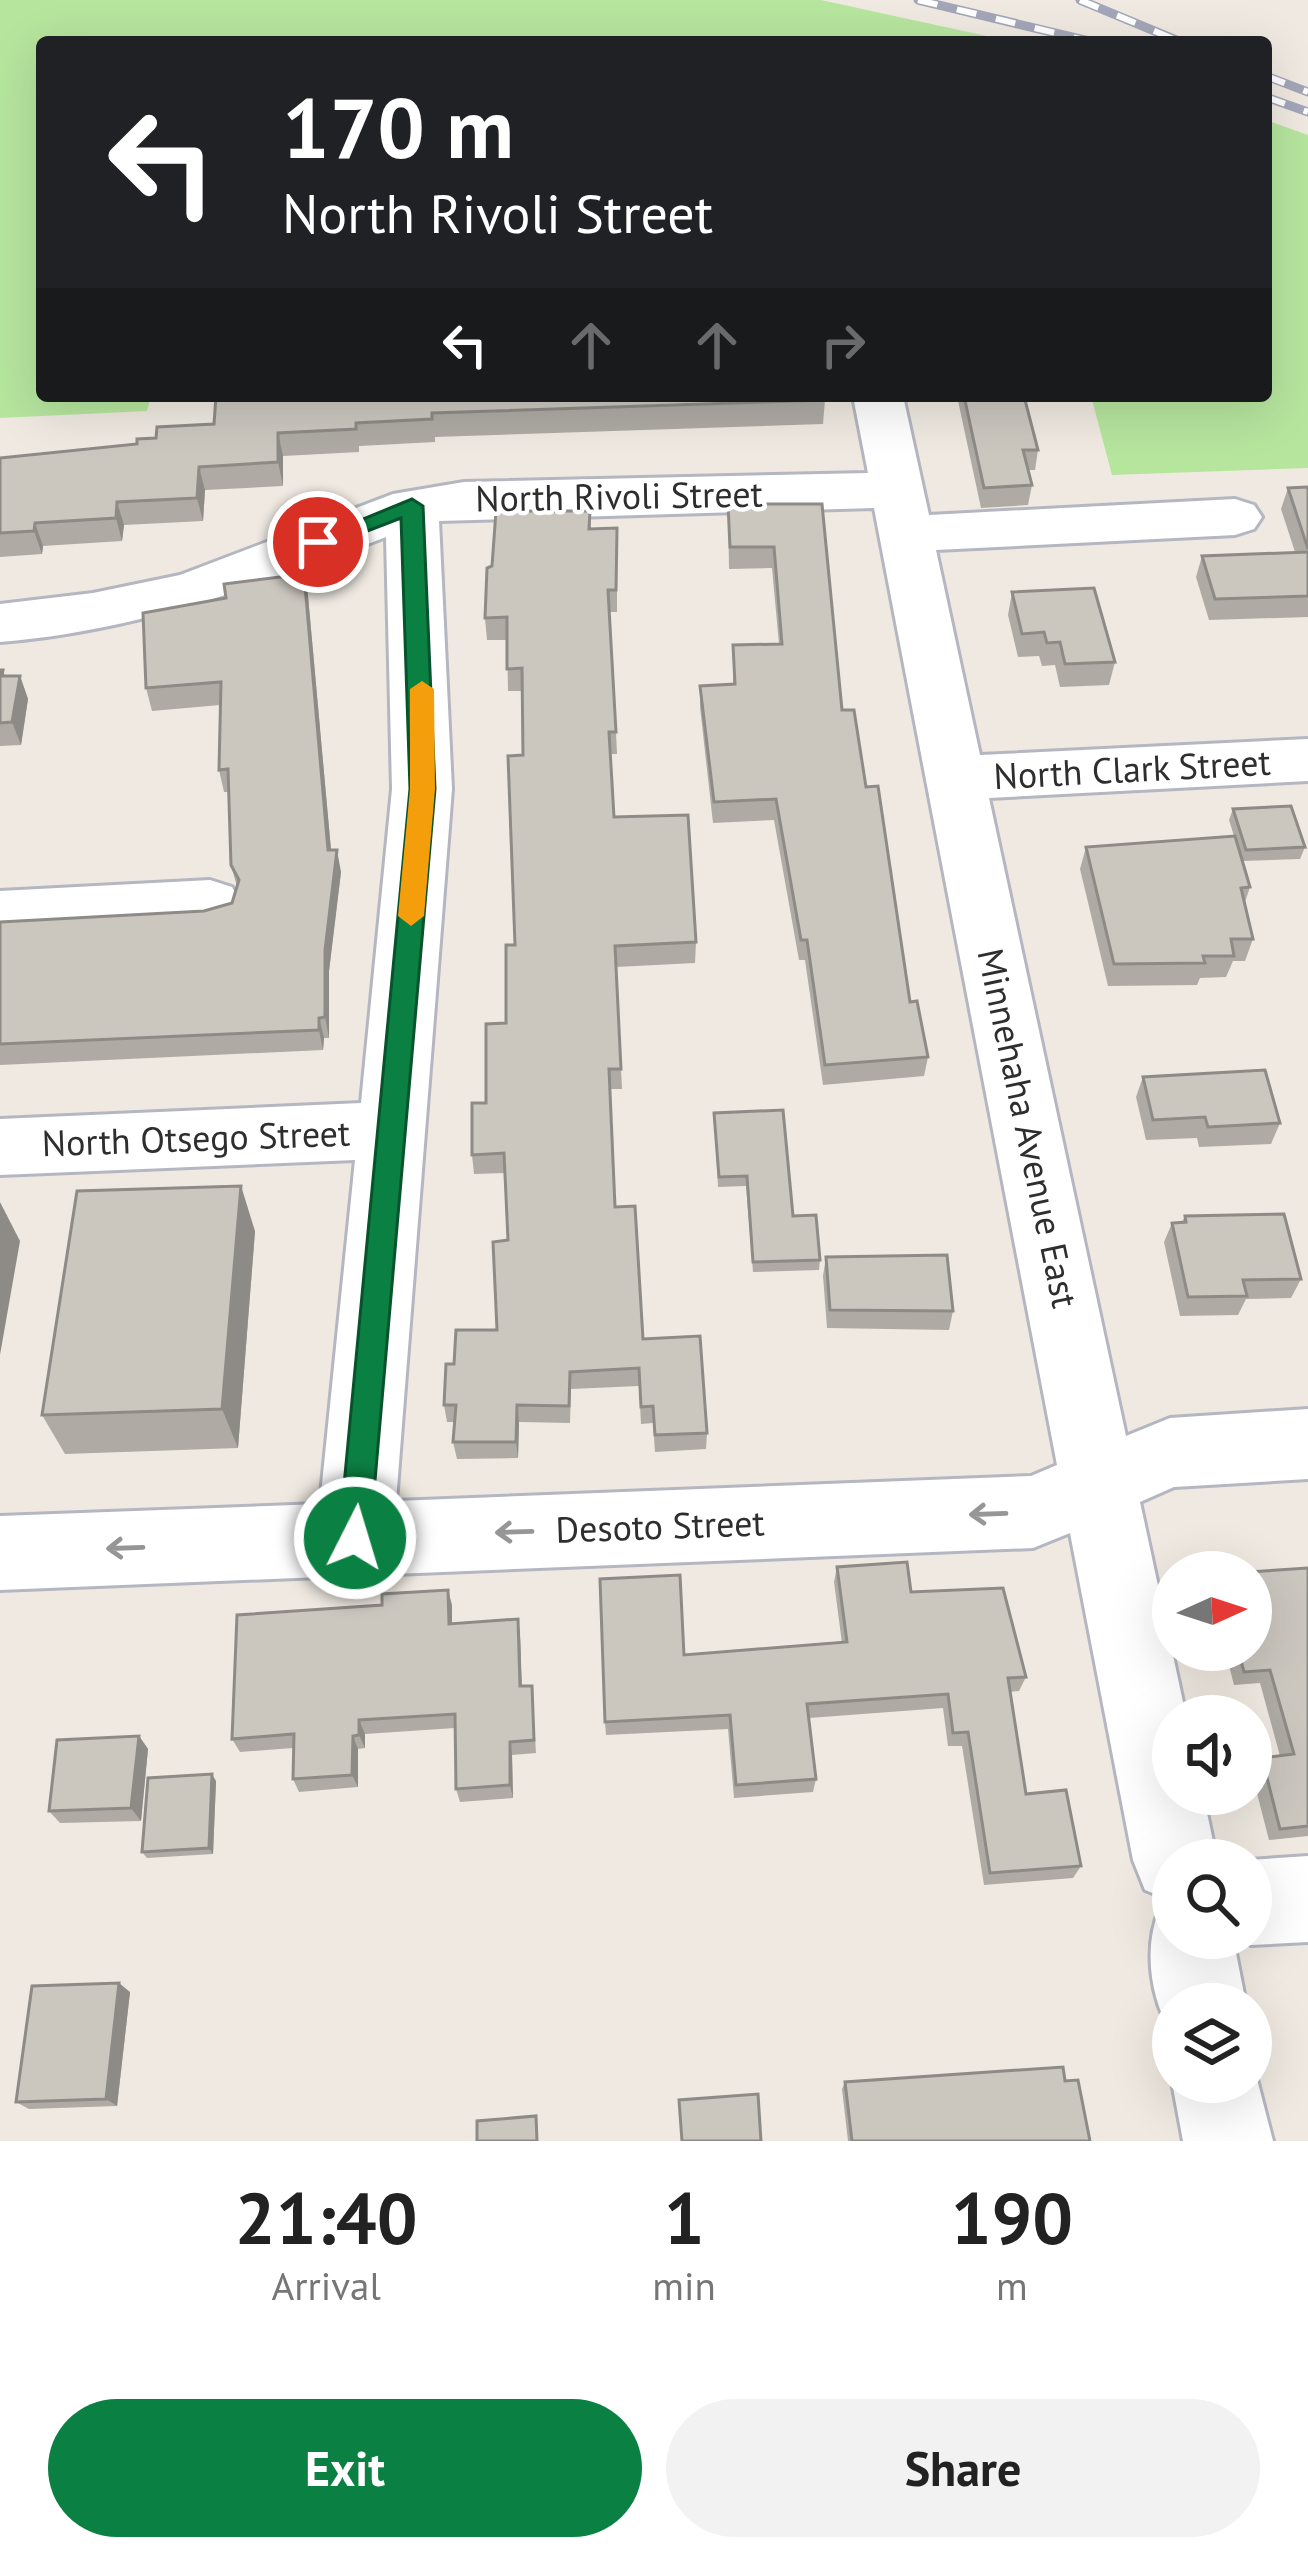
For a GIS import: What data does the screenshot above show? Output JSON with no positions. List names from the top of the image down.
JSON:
{
  "streets": {
    "street": [
      "North Rivoli Street",
      "North Clark Street",
      "Minnehaha Avenue East",
      "North Otsego Street",
      "Desoto Street"
    ]
  },
  "crossings": [
    ["North Rivoli Street", "Minnehaha Avenue East"],
    ["North Clark Street", "Minnehaha Avenue East"],
    ["Minnehaha Avenue East", "Desoto Street"]
  ],
  "one_way": ["Desoto Street"],
  "north": "right",
  "page": {
    "turn": ["170 m", "North Rivoli Street"],
    "eta": [
      "21:40",
      "Arrival",
      "1",
      "min",
      "190",
      "m"
    ],
    "buttons": ["Exit", "Share"]
  }
}
